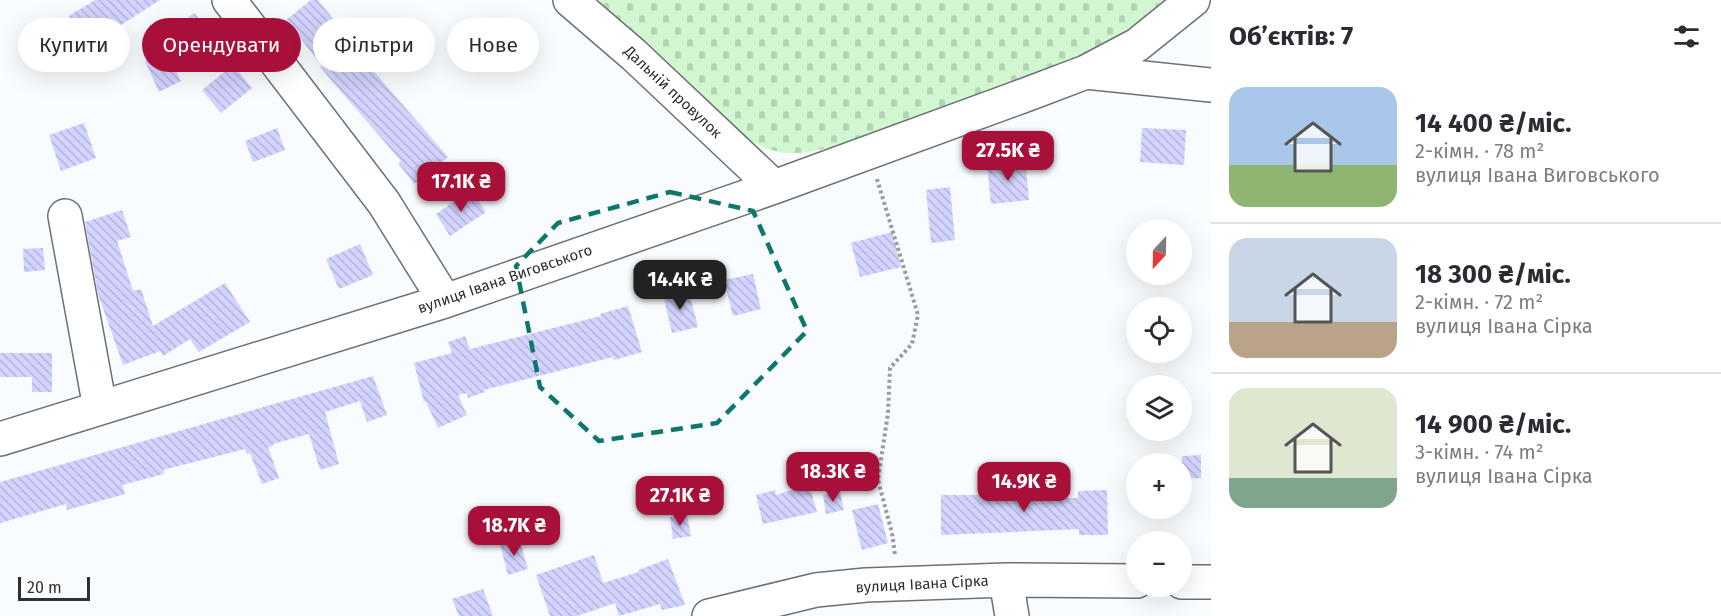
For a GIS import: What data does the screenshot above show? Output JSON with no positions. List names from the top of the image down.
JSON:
{
  "streets": {
    "street": ["Дальній провулок", "вулиця Івана Виговського", "вулиця Івана Сірка"]
  },
  "crossings": [
    ["Дальній провулок", "вулиця Івана Виговського"]
  ],
  "scale_bar": "20 m",
  "north": "bottom",
  "page": {
    "heading": "Об’єктів: 7",
    "chip": [
      "Купити",
      "Орендувати",
      "Фільтри",
      "Нове"
    ],
    "list": [
      {
        "name": "14 400 ₴/міс.",
        "note": "2-кімн. · 78 m² · вулиця Івана Виговського"
      },
      {
        "name": "18 300 ₴/міс.",
        "note": "2-кімн. · 72 m² · вулиця Івана Сірка"
      },
      {
        "name": "14 900 ₴/міс.",
        "note": "3-кімн. · 74 m² · вулиця Івана Сірка"
      }
    ],
    "price": [
      "27.5K ₴",
      "17.1K ₴",
      "14.4K ₴",
      "18.3K ₴",
      "14.9K ₴",
      "27.1K ₴",
      "18.7K ₴"
    ],
    "map_buttons": ["+", "−"],
    "scale": "20 m"
  }
}
